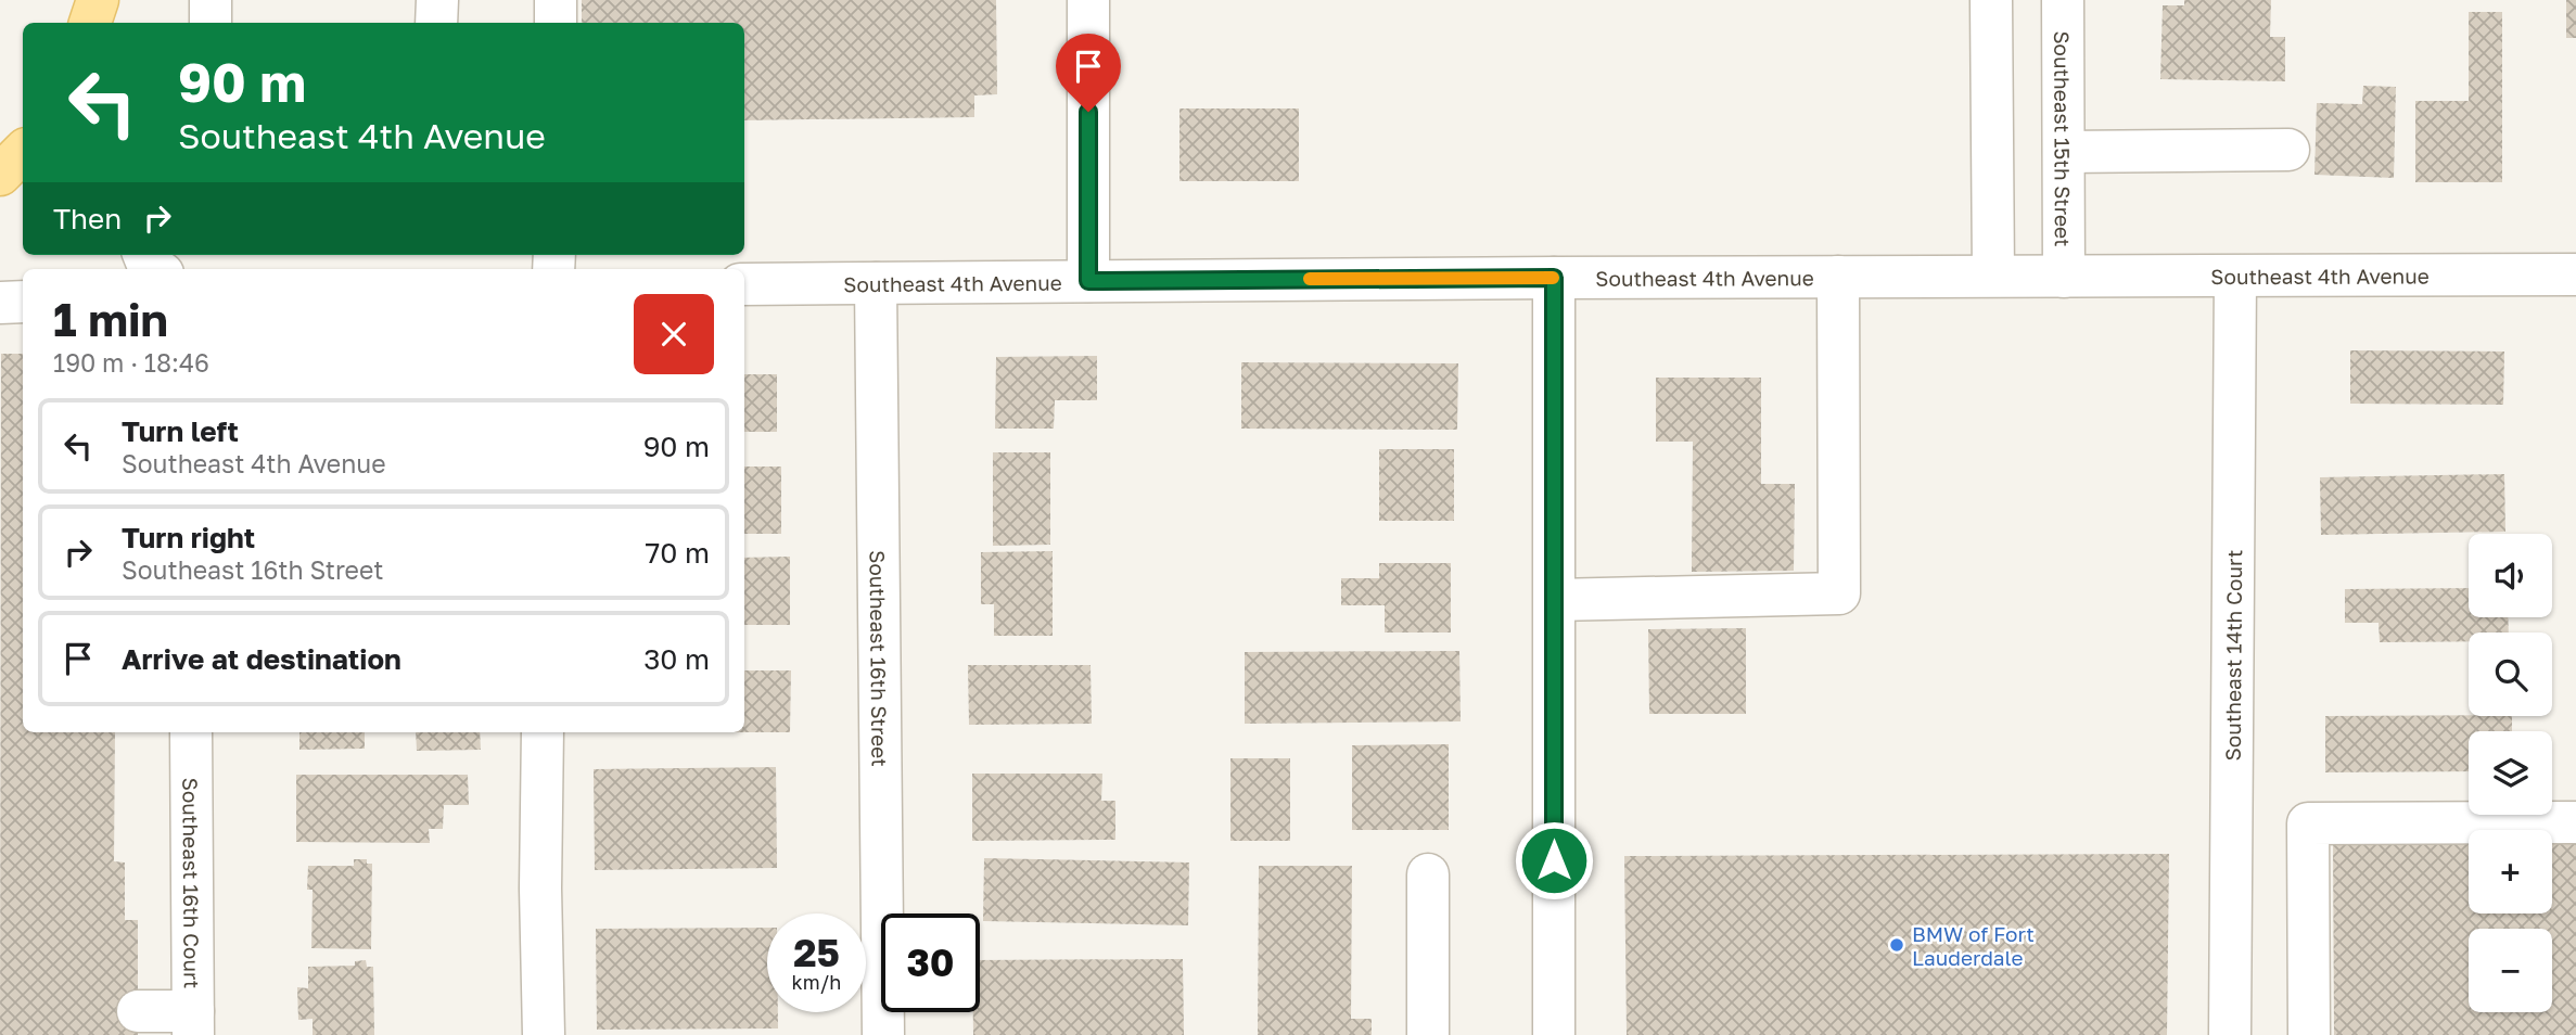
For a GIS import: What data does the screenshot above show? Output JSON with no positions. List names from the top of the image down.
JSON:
{
  "streets": {
    "street": [
      "Southeast 15th Street",
      "Southeast 4th Avenue",
      "Southeast 14th Court",
      "Southeast 16th Street",
      "Southeast 16th Court"
    ]
  },
  "crossings": [
    ["Southeast 15th Street", "Southeast 4th Avenue"],
    ["Southeast 4th Avenue", "Southeast 14th Court"],
    ["Southeast 4th Avenue", "Southeast 16th Street"]
  ],
  "places": ["BMW of Fort Lauderdale"],
  "page": {
    "turn": ["90 m", "Southeast 4th Avenue"],
    "then": "Then",
    "heading": ["1 min", "190 m · 18:46"],
    "list": [
      {
        "name": "Turn left",
        "note": "Southeast 4th Avenue",
        "value": "90 m"
      },
      {
        "name": "Turn right",
        "note": "Southeast 16th Street",
        "value": "70 m"
      },
      {
        "name": "Arrive at destination",
        "value": "30 m"
      }
    ],
    "map_buttons": ["+", "−"],
    "speed": "25 km/h",
    "limit": "30"
  }
}
